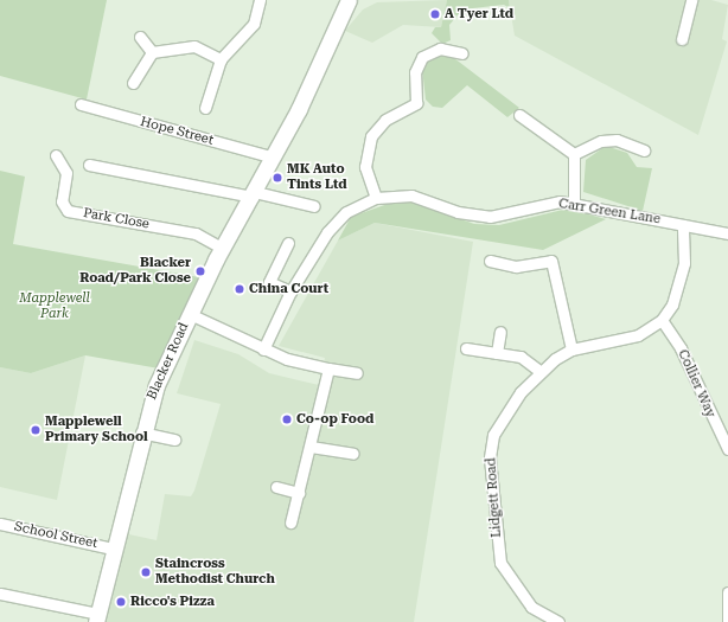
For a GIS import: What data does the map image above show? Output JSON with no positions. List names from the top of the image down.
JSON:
{
  "streets": {
    "main road": ["Blacker Road"],
    "street": [
      "Hope Street",
      "Carr Green Lane",
      "Park Close",
      "Collier Way",
      "Lidgett Road",
      "School Street"
    ]
  },
  "crossings": [
    ["Hope Street", "Blacker Road"],
    ["Carr Green Lane", "Lidgett Road"],
    ["Park Close", "Blacker Road"],
    ["Blacker Road", "School Street"],
    ["Collier Way", "Lidgett Road"]
  ],
  "parks": ["Mapplewell Park"],
  "places": [
    "A Tyer Ltd",
    "MK Auto Tints Ltd",
    "Blacker Road/Park Close",
    "China Court",
    "Co-op Food",
    "Mapplewell Primary School",
    "Staincross Methodist Church",
    "Ricco's Pizza"
  ]
}
